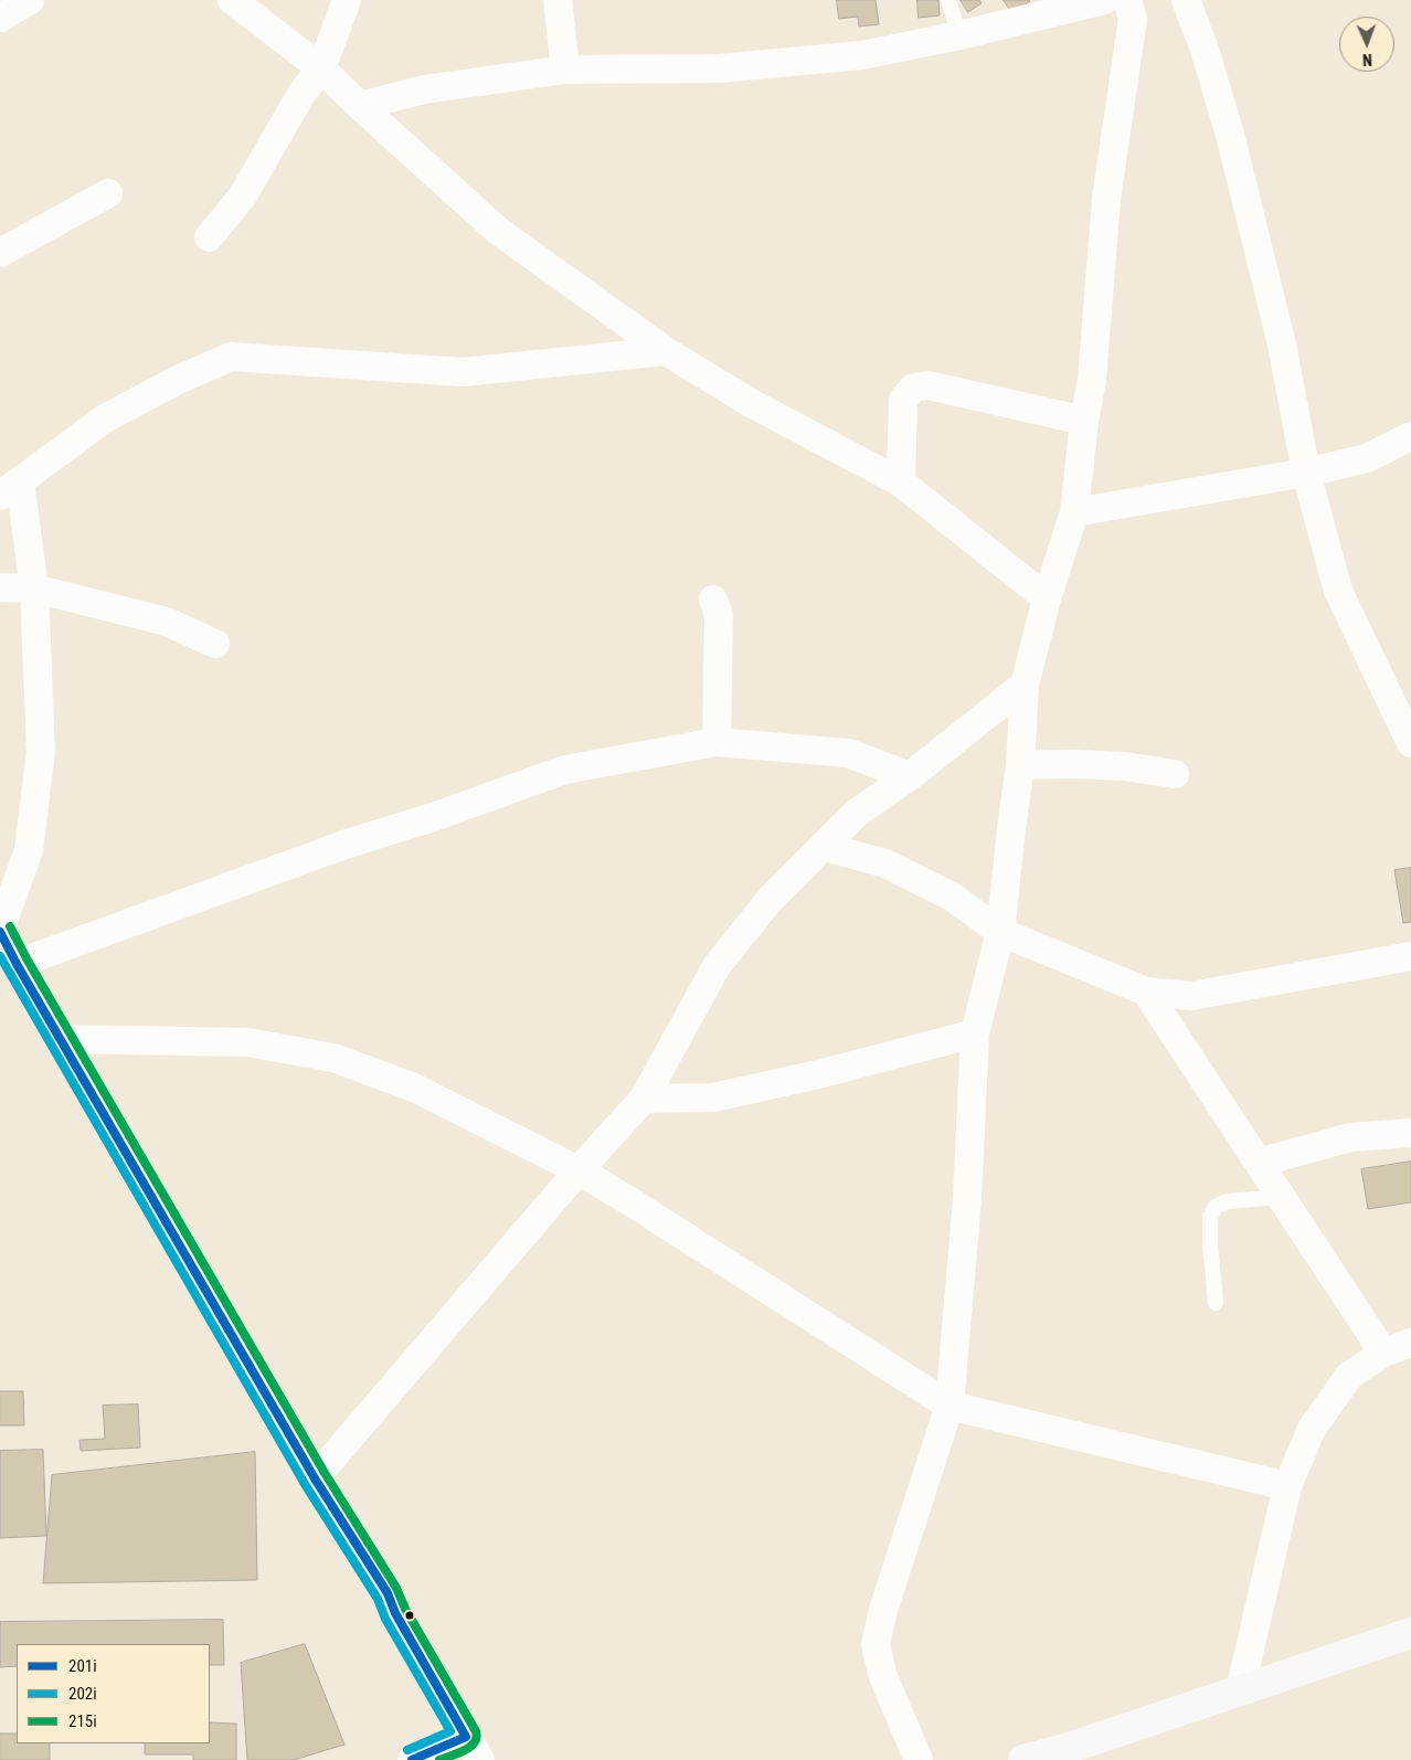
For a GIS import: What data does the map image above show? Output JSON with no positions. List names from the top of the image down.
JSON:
{
  "lines": ["transit line 215i", "transit line 201i", "transit line 202i"],
  "legend": ["201i", "202i", "215i"],
  "north": "bottom"
}
